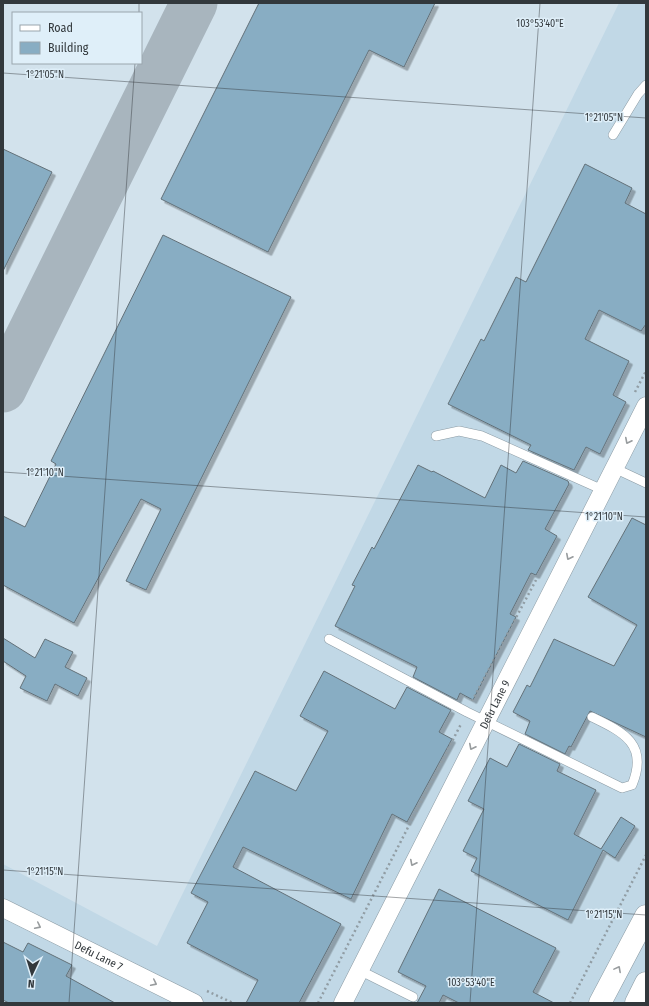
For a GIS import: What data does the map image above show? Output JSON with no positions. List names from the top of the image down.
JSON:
{
  "streets": {
    "street": ["Defu Lane 9", "Defu Lane 7"]
  },
  "one_way": ["Defu Lane 9", "Defu Lane 7"],
  "legend": ["Road", "Building"],
  "north": "bottom",
  "coordinates": [
    "103°53'40\"E",
    "1°21'05\"N",
    "1°21'10\"N",
    "1°21'15\"N"
  ]
}
